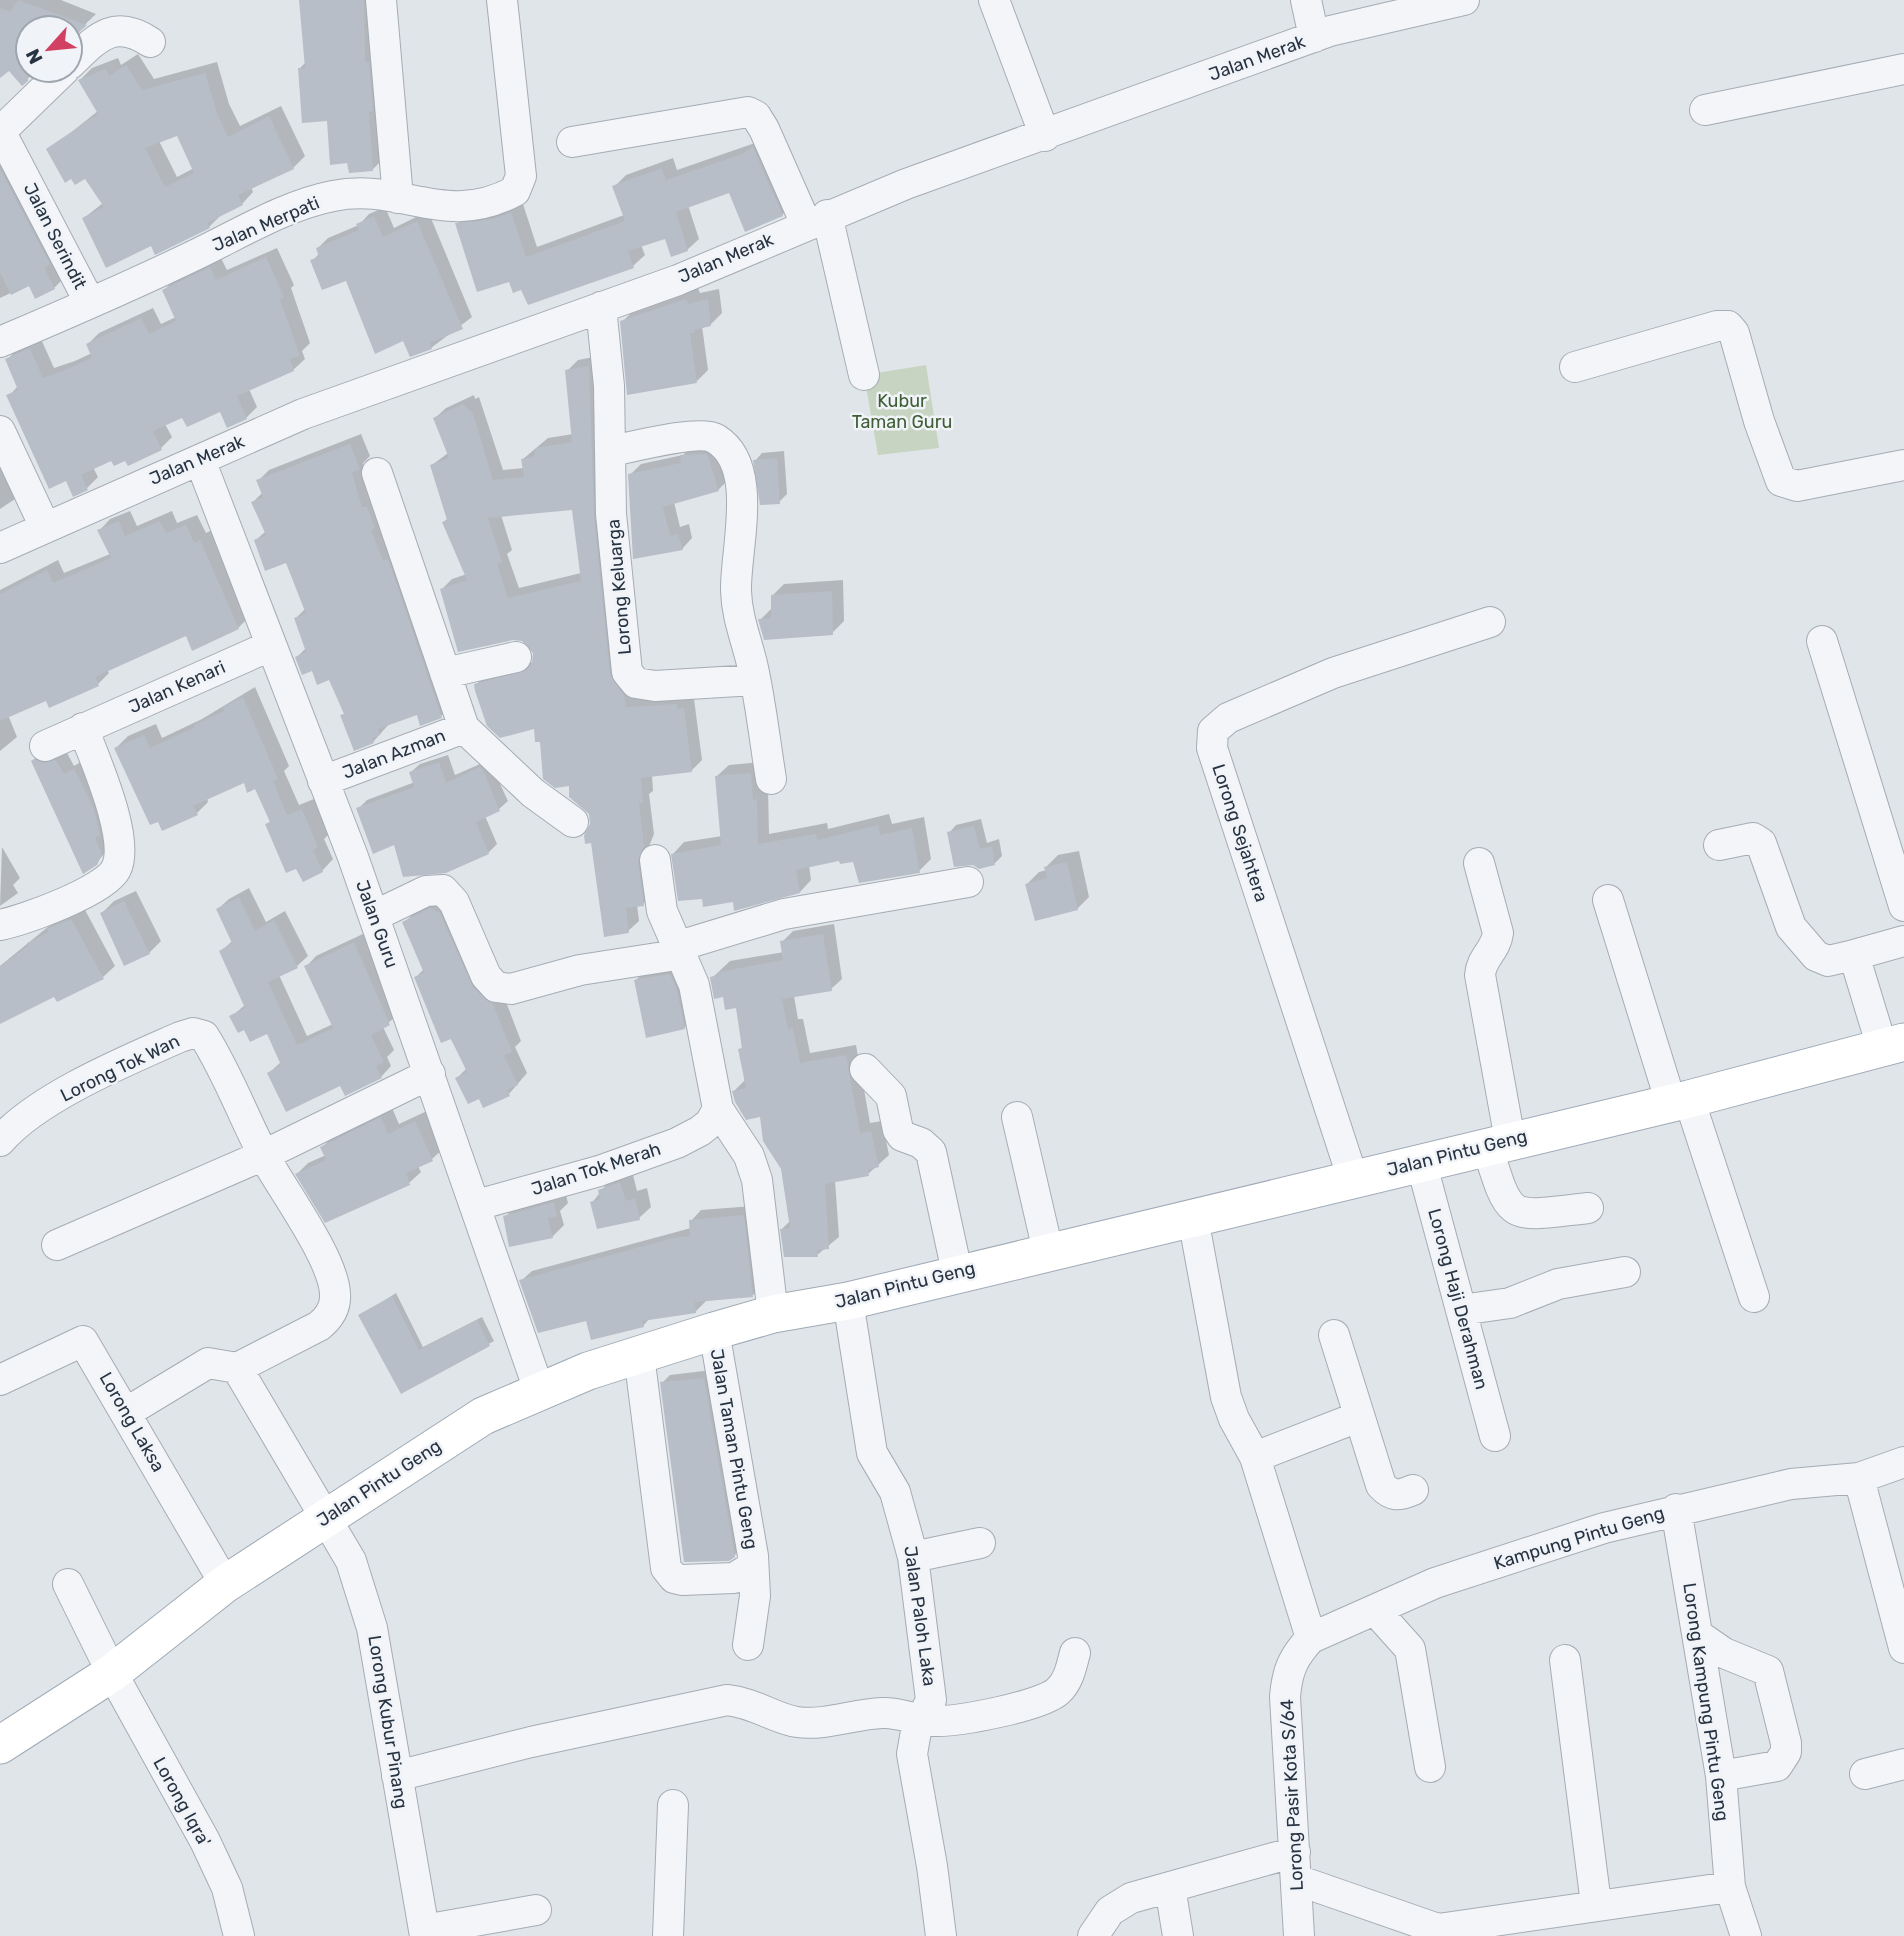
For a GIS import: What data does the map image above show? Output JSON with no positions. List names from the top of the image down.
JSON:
{
  "streets": {
    "main road": ["Jalan Pintu Geng"],
    "street": [
      "Jalan Merak",
      "Jalan Merpati",
      "Jalan Serindit",
      "Lorong Keluarga",
      "Jalan Kenari",
      "Jalan Azman",
      "Lorong Sejahtera",
      "Jalan Guru",
      "Lorong Tok Wan",
      "Jalan Tok Merah",
      "Lorong Haji Derahman",
      "Lorong Laksa",
      "Jalan Taman Pintu Geng",
      "Kampung Pintu Geng",
      "Jalan Paloh Laka",
      "Lorong Kampung Pintu Geng",
      "Lorong Kubur Pinang",
      "Lorong Pasir Kota S/64",
      "Lorong Iqra'"
    ]
  },
  "crossings": [
    ["Jalan Merak", "Lorong Keluarga"],
    ["Jalan Merak", "Jalan Guru"],
    ["Jalan Merpati", "Jalan Serindit"],
    ["Jalan Kenari", "Jalan Guru"],
    ["Jalan Azman", "Jalan Guru"],
    ["Lorong Sejahtera", "Jalan Pintu Geng"],
    ["Jalan Guru", "Jalan Pintu Geng"],
    ["Jalan Guru", "Jalan Tok Merah"],
    ["Lorong Tok Wan", "Lorong Kubur Pinang"],
    ["Jalan Pintu Geng", "Lorong Haji Derahman"],
    ["Jalan Pintu Geng", "Lorong Laksa"],
    ["Jalan Pintu Geng", "Jalan Taman Pintu Geng"],
    ["Jalan Pintu Geng", "Jalan Paloh Laka"],
    ["Jalan Pintu Geng", "Lorong Kubur Pinang"],
    ["Jalan Pintu Geng", "Lorong Iqra'"],
    ["Kampung Pintu Geng", "Lorong Kampung Pintu Geng"],
    ["Kampung Pintu Geng", "Lorong Pasir Kota S/64"]
  ],
  "parks": ["Kubur Taman Guru"],
  "north": "bottom left"
}
